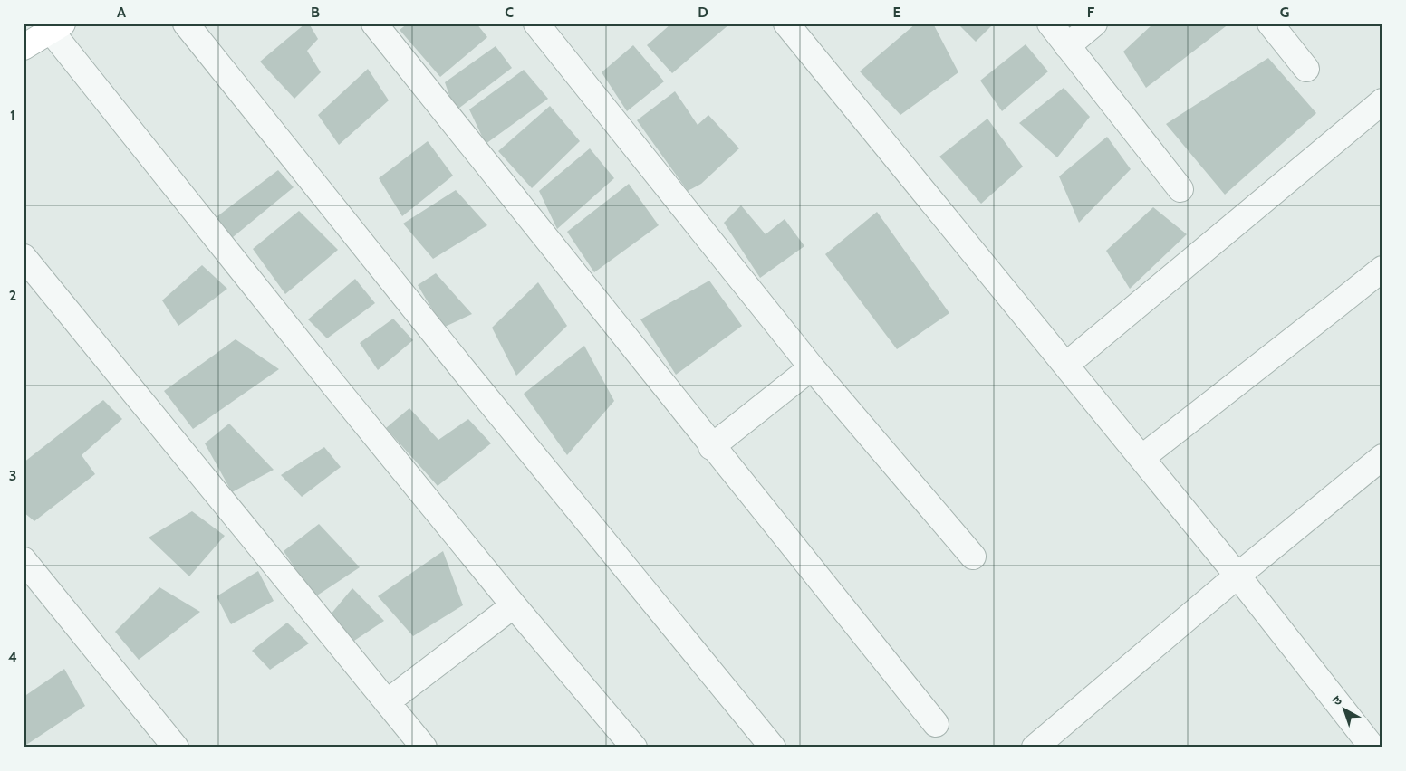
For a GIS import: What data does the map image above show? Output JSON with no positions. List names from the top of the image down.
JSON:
{
  "north": "top left",
  "grid": {
    "columns": [
      "A",
      "B",
      "C",
      "D",
      "E",
      "F",
      "G"
    ],
    "rows": [
      "1",
      "2",
      "3",
      "4"
    ]
  }
}
